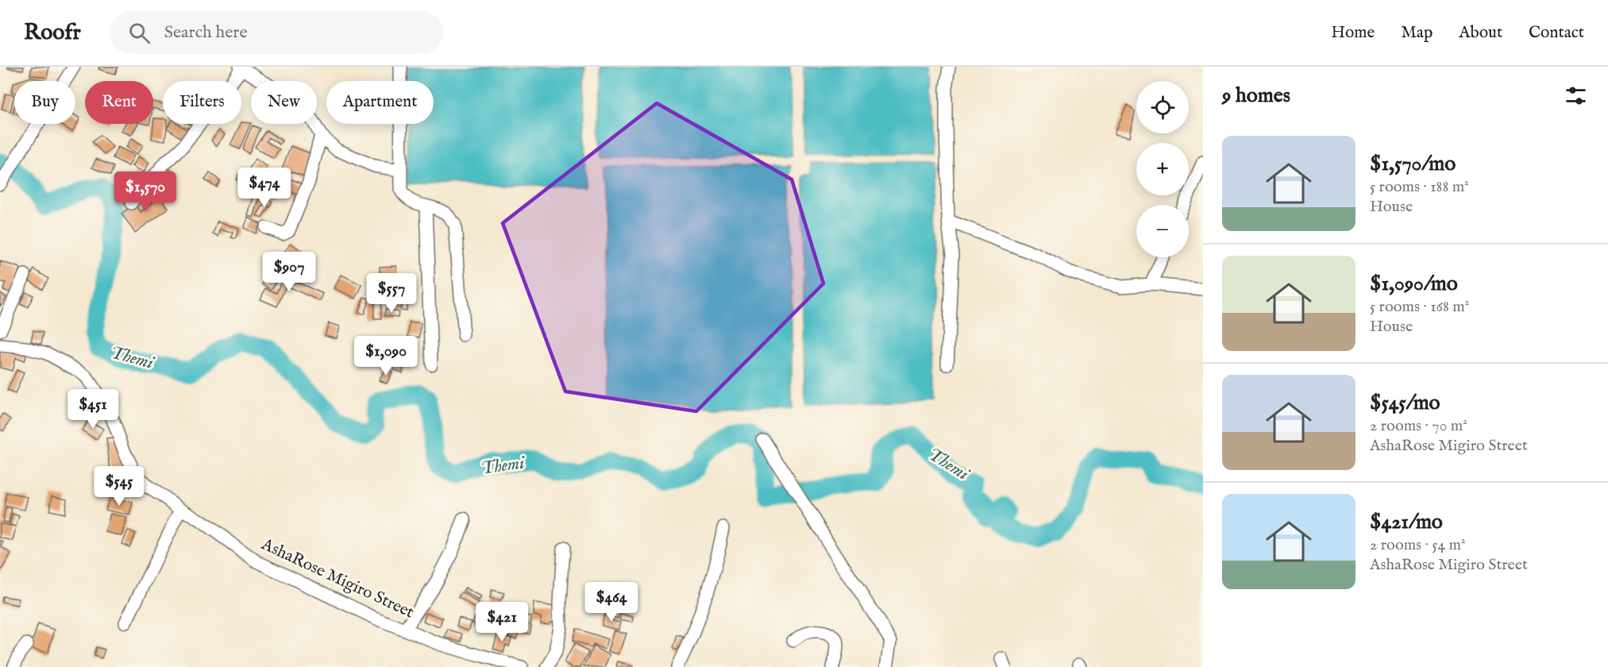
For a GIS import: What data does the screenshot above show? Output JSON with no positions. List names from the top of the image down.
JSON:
{
  "streets": {
    "street": ["AshaRose Migiro Street"]
  },
  "water": ["Themi"],
  "page": {
    "header": "Roofr",
    "search": "Search here",
    "nav": [
      "Home",
      "Map",
      "About",
      "Contact"
    ],
    "heading": "9 homes",
    "map_buttons": ["+", "−"],
    "chip": [
      "Buy",
      "Rent",
      "Filters",
      "New",
      "Apartment"
    ],
    "list": [
      {
        "name": "$1,570/mo",
        "note": "5 rooms · 188 m² · House"
      },
      {
        "name": "$1,090/mo",
        "note": "5 rooms · 168 m² · House"
      },
      {
        "name": "$545/mo",
        "note": "2 rooms · 70 m² · AshaRose Migiro Street"
      },
      {
        "name": "$421/mo",
        "note": "2 rooms · 54 m² · AshaRose Migiro Street"
      }
    ],
    "price": [
      "$474",
      "$1,570",
      "$907",
      "$557",
      "$1,090",
      "$451",
      "$545",
      "$464",
      "$421"
    ]
  }
}
